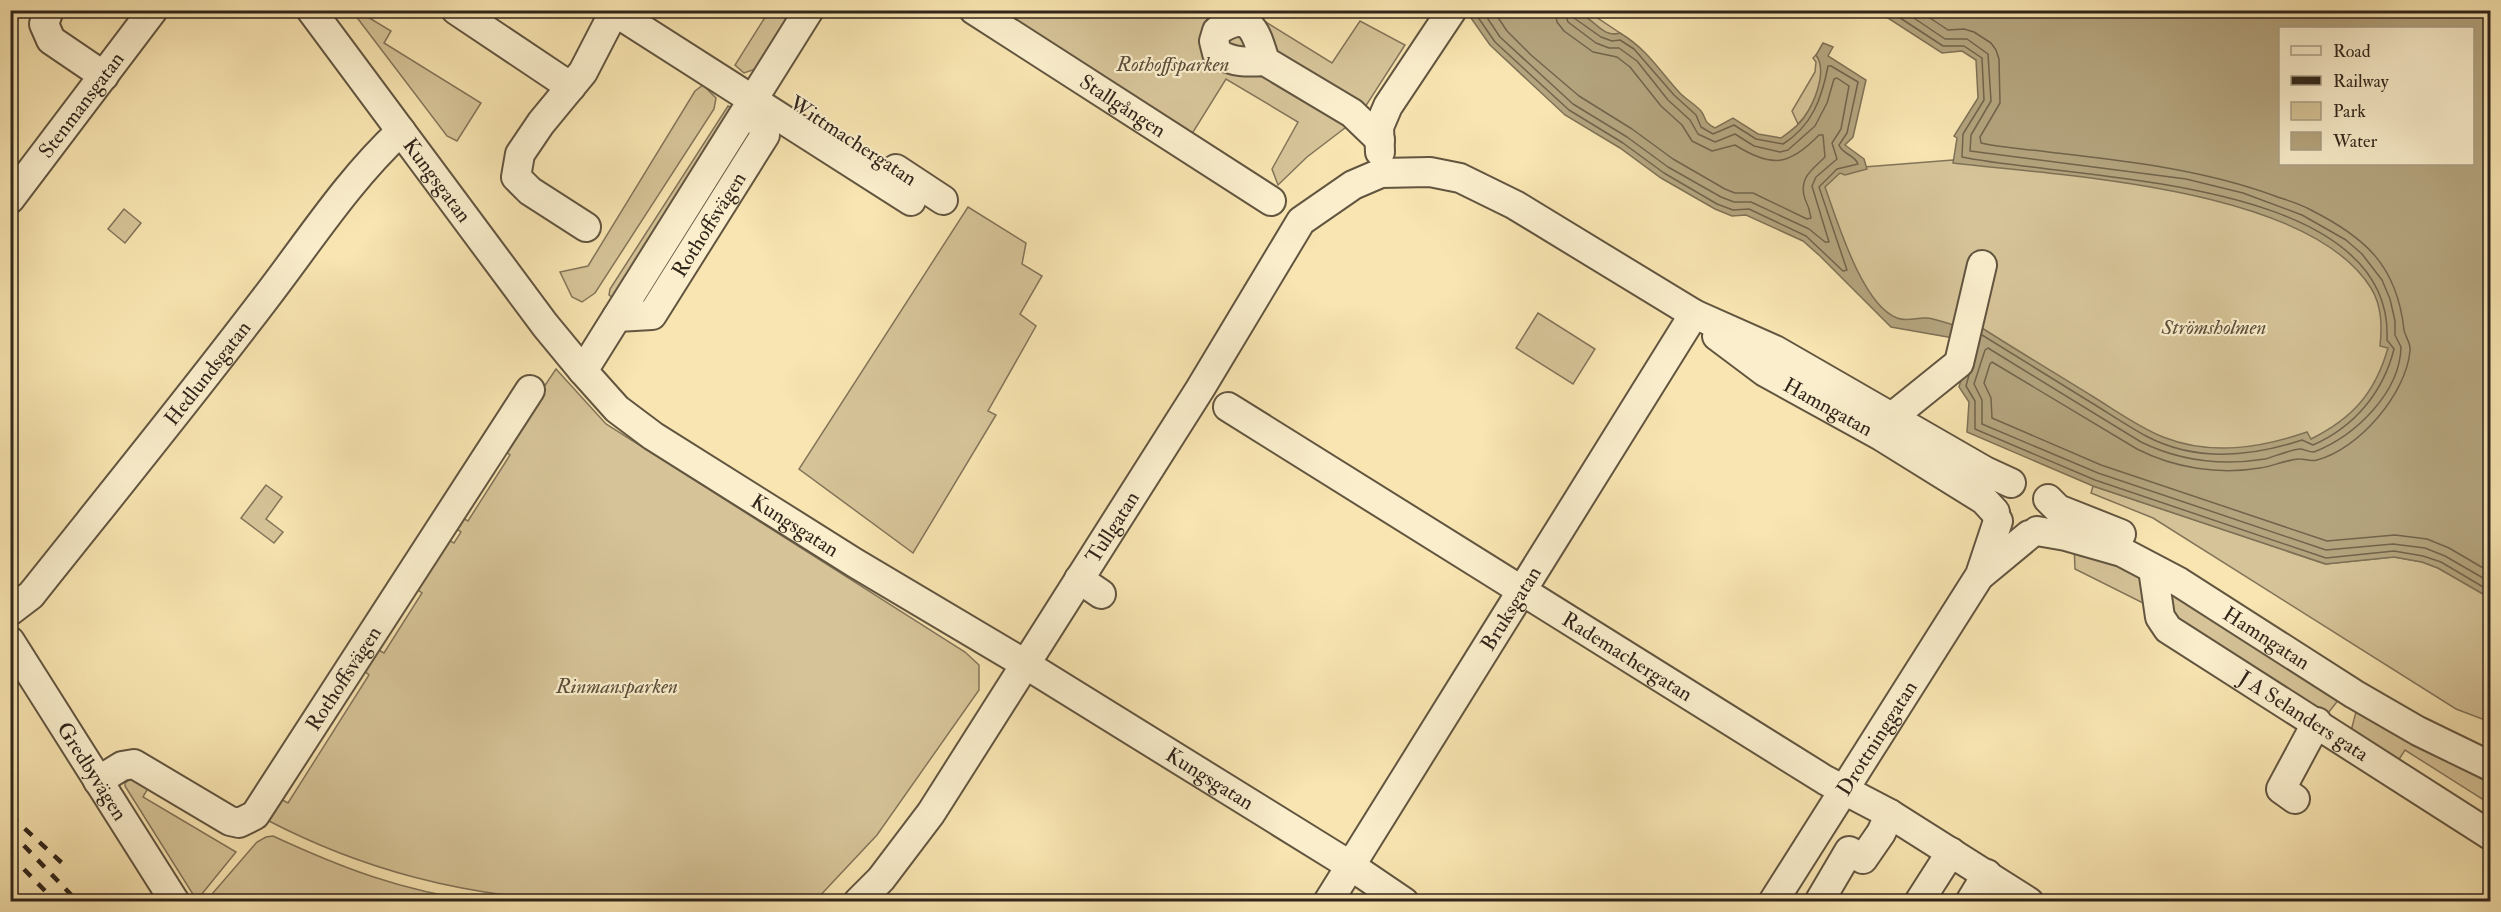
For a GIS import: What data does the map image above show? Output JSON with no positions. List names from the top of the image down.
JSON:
{
  "streets": {
    "street": [
      "Stenmansgatan",
      "Stallgången",
      "Wittmachergatan",
      "Kungsgatan",
      "Rothoffsvägen",
      "Hedlundsgatan",
      "Hamngatan",
      "Tullgatan",
      "Bruksgatan",
      "Rademachergatan",
      "J A Selanders gata",
      "Drottninggatan",
      "Gredbyvägen"
    ]
  },
  "crossings": [
    ["Wittmachergatan", "Rothoffsvägen"],
    ["Kungsgatan", "Rothoffsvägen"],
    ["Kungsgatan", "Hedlundsgatan"],
    ["Kungsgatan", "Tullgatan"],
    ["Kungsgatan", "Bruksgatan"],
    ["Rothoffsvägen", "Gredbyvägen"],
    ["Hamngatan", "Tullgatan"],
    ["Hamngatan", "Bruksgatan"],
    ["Hamngatan", "J A Selanders gata"],
    ["Hamngatan", "Drottninggatan"],
    ["Bruksgatan", "Rademachergatan"],
    ["Rademachergatan", "Drottninggatan"]
  ],
  "parks": ["Rothoffsparken", "Strömsholmen", "Rinmansparken"],
  "legend": [
    "Road",
    "Railway",
    "Park",
    "Water"
  ]
}
